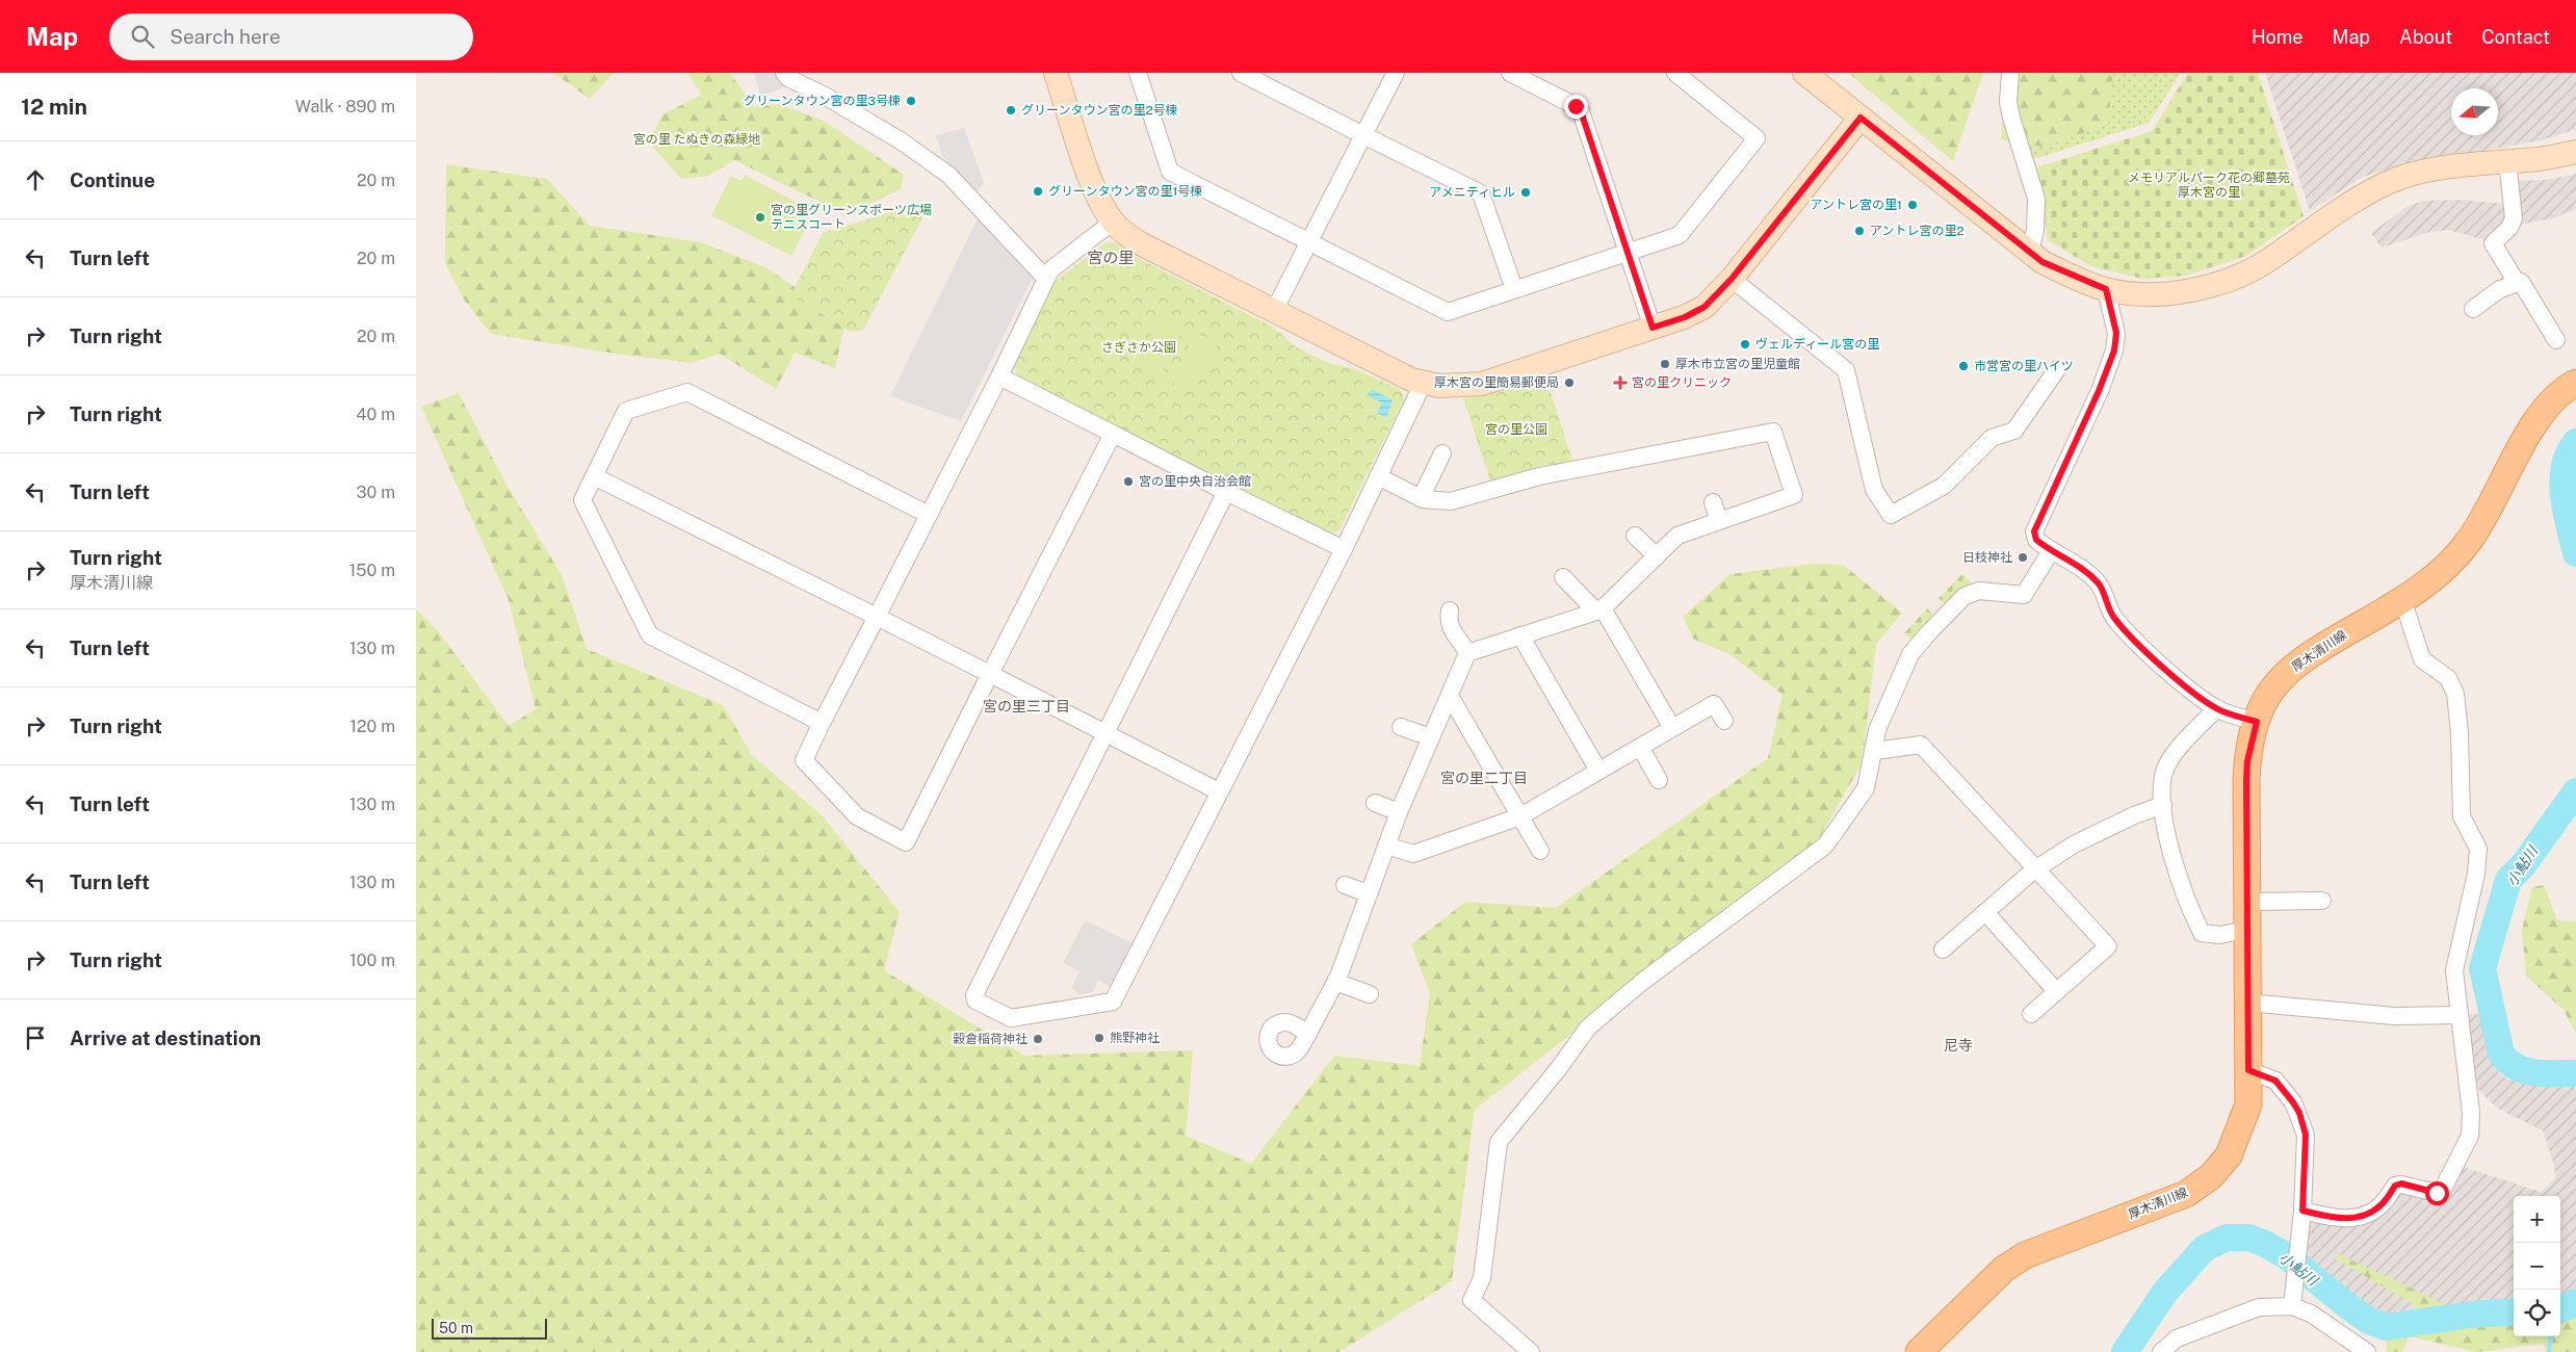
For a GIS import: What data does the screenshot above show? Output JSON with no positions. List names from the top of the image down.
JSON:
{
  "streets": {
    "main road": ["厚木清川線"]
  },
  "districts": [
    "宮の里",
    "宮の里三丁目",
    "宮の里二丁目",
    "尼寺"
  ],
  "water": ["小鮎川"],
  "parks": [
    "宮の里 たぬきの森緑地",
    "メモリアルパーク花の郷墓苑 厚木宮の里",
    "さぎさか公園",
    "宮の里公園"
  ],
  "places": {
    "other": [
      "グリーンタウン宮の里3号棟",
      "グリーンタウン宮の里2号棟",
      "グリーンタウン宮の里1号棟",
      "アメニティヒル",
      "アントレ宮の里1",
      "宮の里グリーンスポーツ広場 テニスコート",
      "アントレ宮の里2",
      "ヴェルディール宮の里",
      "厚木市立宮の里児童館",
      "市営宮の里ハイツ",
      "厚木宮の里簡易郵便局",
      "宮の里中央自治会館",
      "日枝神社",
      "熊野神社",
      "穀倉稲荷神社"
    ],
    "health": ["宮の里クリニック"]
  },
  "scale_bar": "50 m",
  "north": "left",
  "page": {
    "header": "Map",
    "search": "Search here",
    "nav": [
      "Home",
      "Map",
      "About",
      "Contact"
    ],
    "heading": ["12 min", "Walk · 890 m"],
    "list": [
      ["Continue", "20 m"],
      ["Turn left", "20 m"],
      ["Turn right", "20 m"],
      ["Turn right", "40 m"],
      ["Turn left", "30 m"],
      ["Turn right", "厚木清川線", "150 m"],
      ["Turn left", "130 m"],
      ["Turn right", "120 m"],
      ["Turn left", "130 m"],
      ["Turn left", "130 m"],
      ["Turn right", "100 m"],
      "Arrive at destination"
    ],
    "map_buttons": ["+", "−"],
    "scale": "50 m"
  }
}
